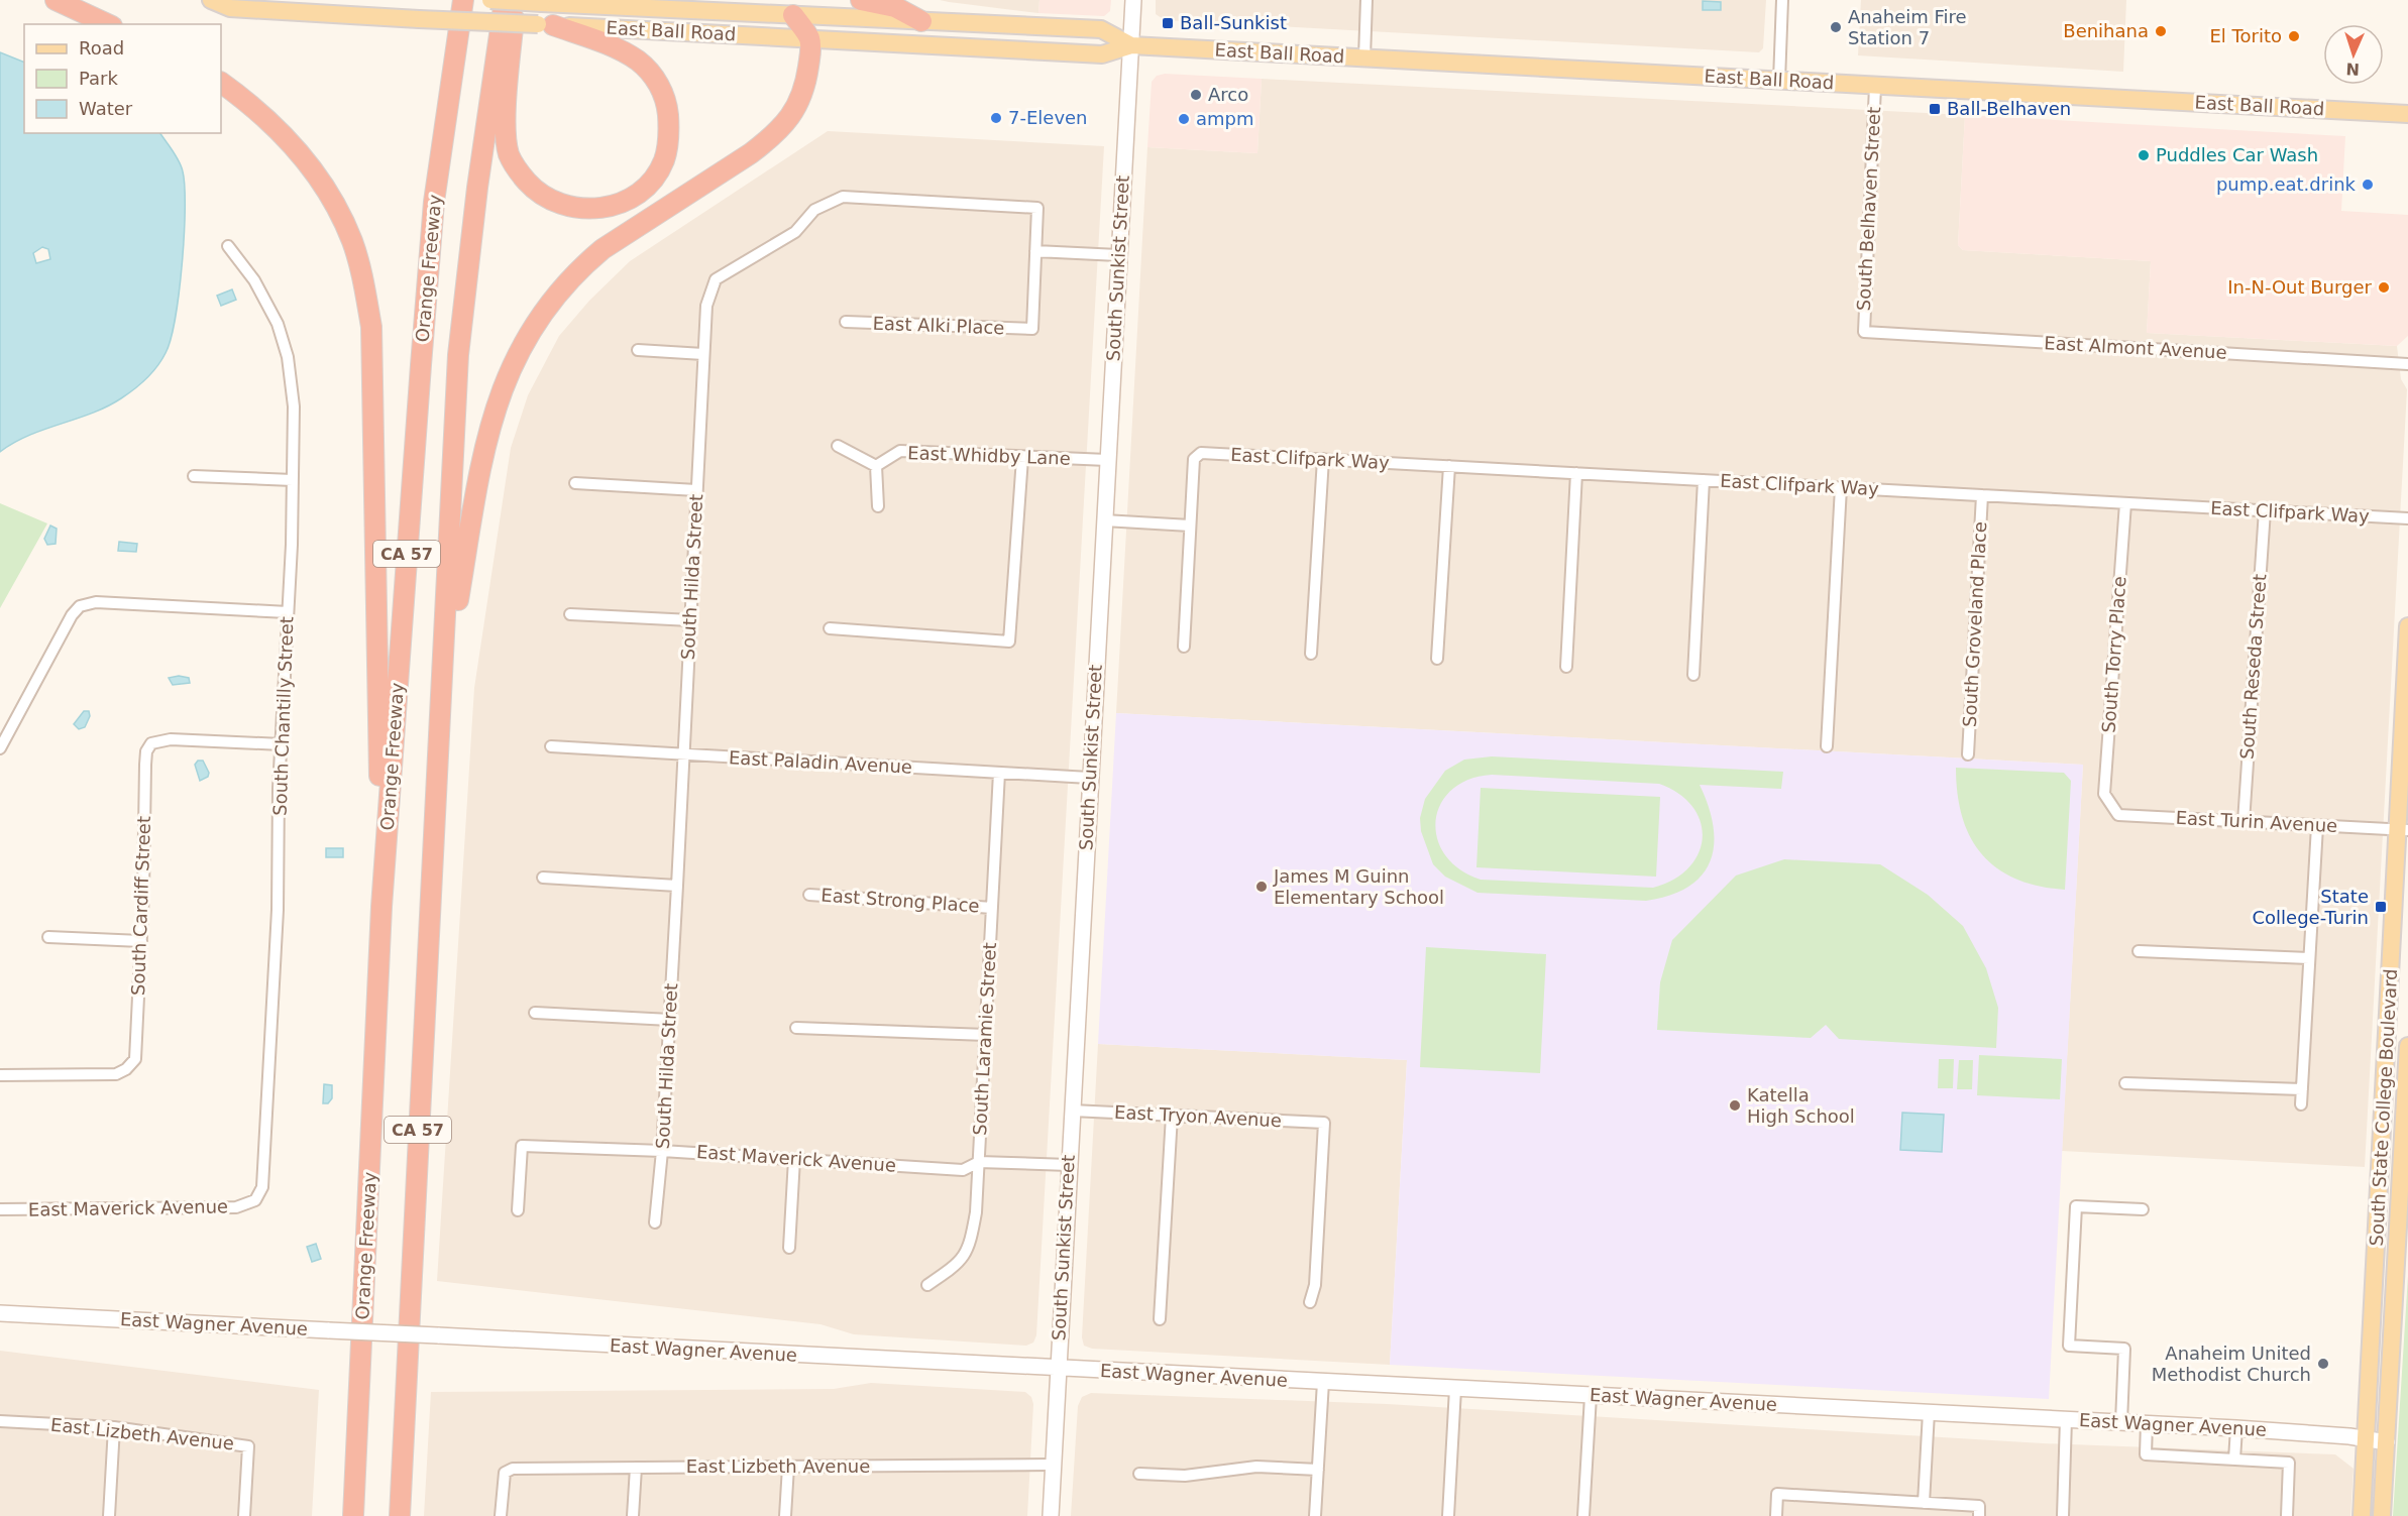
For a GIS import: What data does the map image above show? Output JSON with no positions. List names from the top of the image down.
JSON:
{
  "streets": {
    "highway": ["Orange Freeway", "CA 57"],
    "main road": ["East Ball Road", "South State College Boulevard"],
    "street": [
      "South Belhaven Street",
      "South Sunkist Street",
      "East Alki Place",
      "East Almont Avenue",
      "East Whidby Lane",
      "East Clifpark Way",
      "South Hilda Street",
      "South Groveland Place",
      "South Torry Place",
      "South Reseda Street",
      "South Chantilly Street",
      "East Paladin Avenue",
      "East Turin Avenue",
      "East Strong Place",
      "South Cardiff Street",
      "South Laramie Street",
      "East Tryon Avenue",
      "East Maverick Avenue",
      "East Wagner Avenue",
      "East Lizbeth Avenue"
    ]
  },
  "crossings": [
    ["East Ball Road", "South Belhaven Street"],
    ["East Ball Road", "South Sunkist Street"],
    ["South Belhaven Street", "East Almont Avenue"],
    ["South Sunkist Street", "East Whidby Lane"],
    ["South Sunkist Street", "East Paladin Avenue"],
    ["South Sunkist Street", "East Tryon Avenue"],
    ["South Sunkist Street", "East Maverick Avenue"],
    ["South Sunkist Street", "East Wagner Avenue"],
    ["South Sunkist Street", "East Lizbeth Avenue"],
    ["East Alki Place", "South Hilda Street"],
    ["East Clifpark Way", "South Groveland Place"],
    ["East Clifpark Way", "South Torry Place"],
    ["East Clifpark Way", "South Reseda Street"],
    ["South Hilda Street", "East Paladin Avenue"],
    ["South Hilda Street", "East Maverick Avenue"],
    ["South Torry Place", "East Turin Avenue"],
    ["South Reseda Street", "East Turin Avenue"],
    ["South Chantilly Street", "South Cardiff Street"],
    ["South Chantilly Street", "East Maverick Avenue"],
    ["East Paladin Avenue", "South Laramie Street"],
    ["East Turin Avenue", "South State College Boulevard"],
    ["East Strong Place", "South Laramie Street"],
    ["South Laramie Street", "East Maverick Avenue"],
    ["South State College Boulevard", "East Wagner Avenue"]
  ],
  "places": {
    "transit": ["Ball-Sunkist", "Ball-Belhaven", "State College-Turin"],
    "other": [
      "Anaheim Fire Station 7",
      "Benihana",
      "El Torito",
      "Arco",
      "7-Eleven",
      "ampm",
      "Puddles Car Wash",
      "pump.eat.drink",
      "In-N-Out Burger",
      "James M Guinn Elementary School",
      "Katella High School",
      "Anaheim United Methodist Church"
    ]
  },
  "legend": ["Road", "Park", "Water"],
  "north": "bottom"
}
